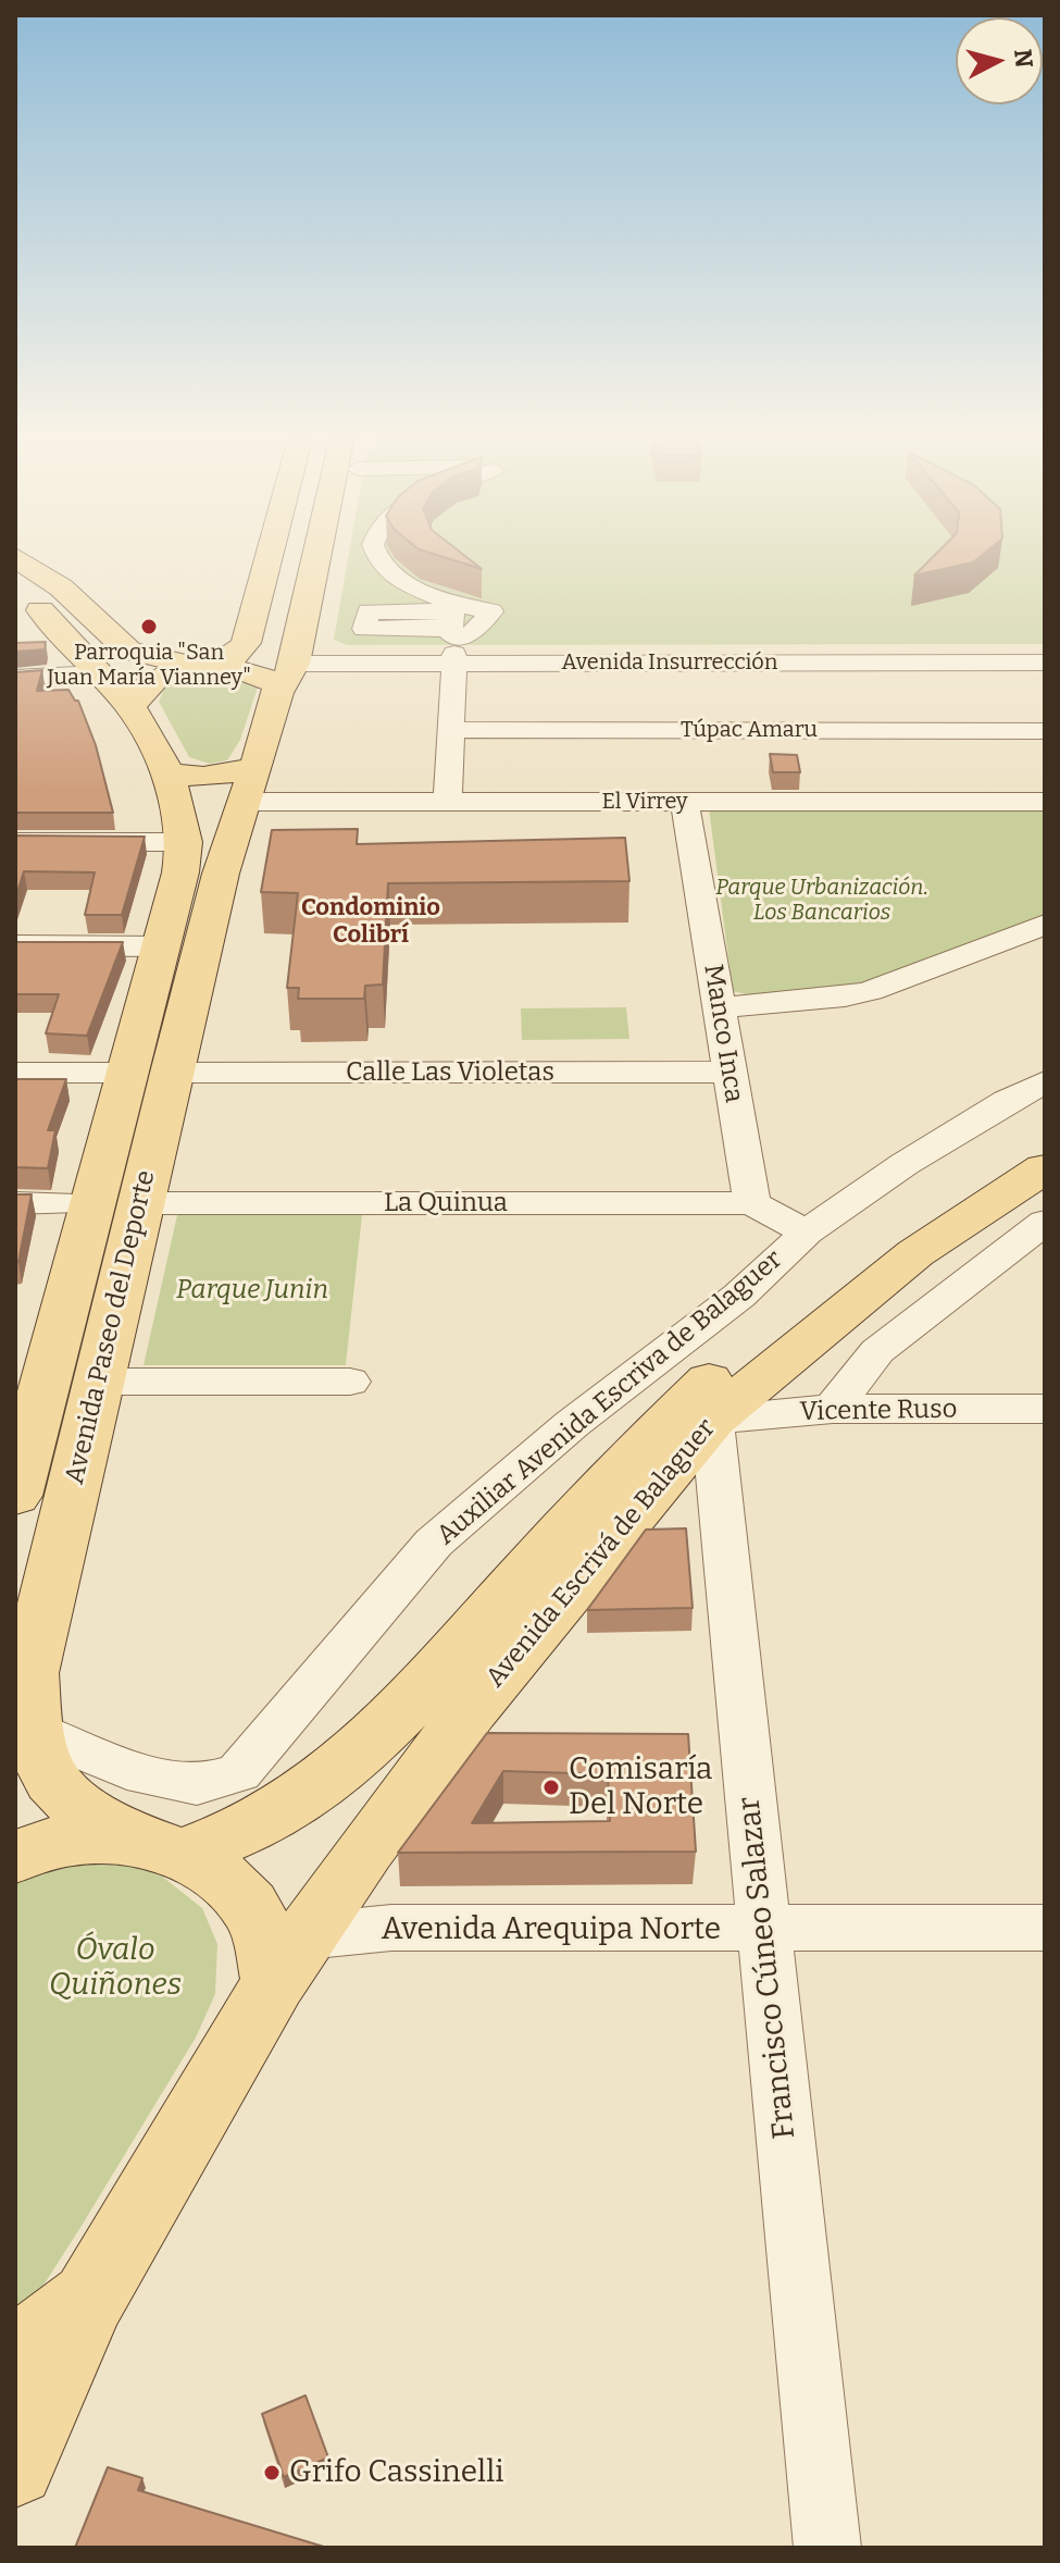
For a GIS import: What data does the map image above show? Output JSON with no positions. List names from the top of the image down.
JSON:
{
  "streets": {
    "main road": ["Avenida Paseo del Deporte", "Avenida Escrivá de Balaguer"],
    "street": [
      "Avenida Insurrección",
      "Túpac Amaru",
      "El Virrey",
      "Manco Inca",
      "Calle Las Violetas",
      "La Quinua",
      "Auxiliar Avenida Escriva de Balaguer",
      "Vicente Ruso",
      "Avenida Arequipa Norte",
      "Francisco Cúneo Salazar"
    ]
  },
  "crossings": [
    ["El Virrey", "Manco Inca"],
    ["El Virrey", "Avenida Paseo del Deporte"],
    ["Manco Inca", "Calle Las Violetas"],
    ["Manco Inca", "La Quinua"],
    ["Calle Las Violetas", "Avenida Paseo del Deporte"],
    ["La Quinua", "Avenida Paseo del Deporte"],
    ["Avenida Paseo del Deporte", "Auxiliar Avenida Escriva de Balaguer"],
    ["Avenida Paseo del Deporte", "Avenida Escrivá de Balaguer"],
    ["Vicente Ruso", "Avenida Escrivá de Balaguer"],
    ["Vicente Ruso", "Francisco Cúneo Salazar"],
    ["Avenida Escrivá de Balaguer", "Avenida Arequipa Norte"],
    ["Avenida Escrivá de Balaguer", "Francisco Cúneo Salazar"],
    ["Avenida Arequipa Norte", "Francisco Cúneo Salazar"]
  ],
  "districts": ["Condominio Colibrí"],
  "parks": ["Parque Urbanización. Los Bancarios", "Parque Junin", "Óvalo Quiñones"],
  "places": ["Parroquia \"San Juan María Vianney\"", "Comisaría Del Norte", "Grifo Cassinelli"],
  "north": "right"
}
